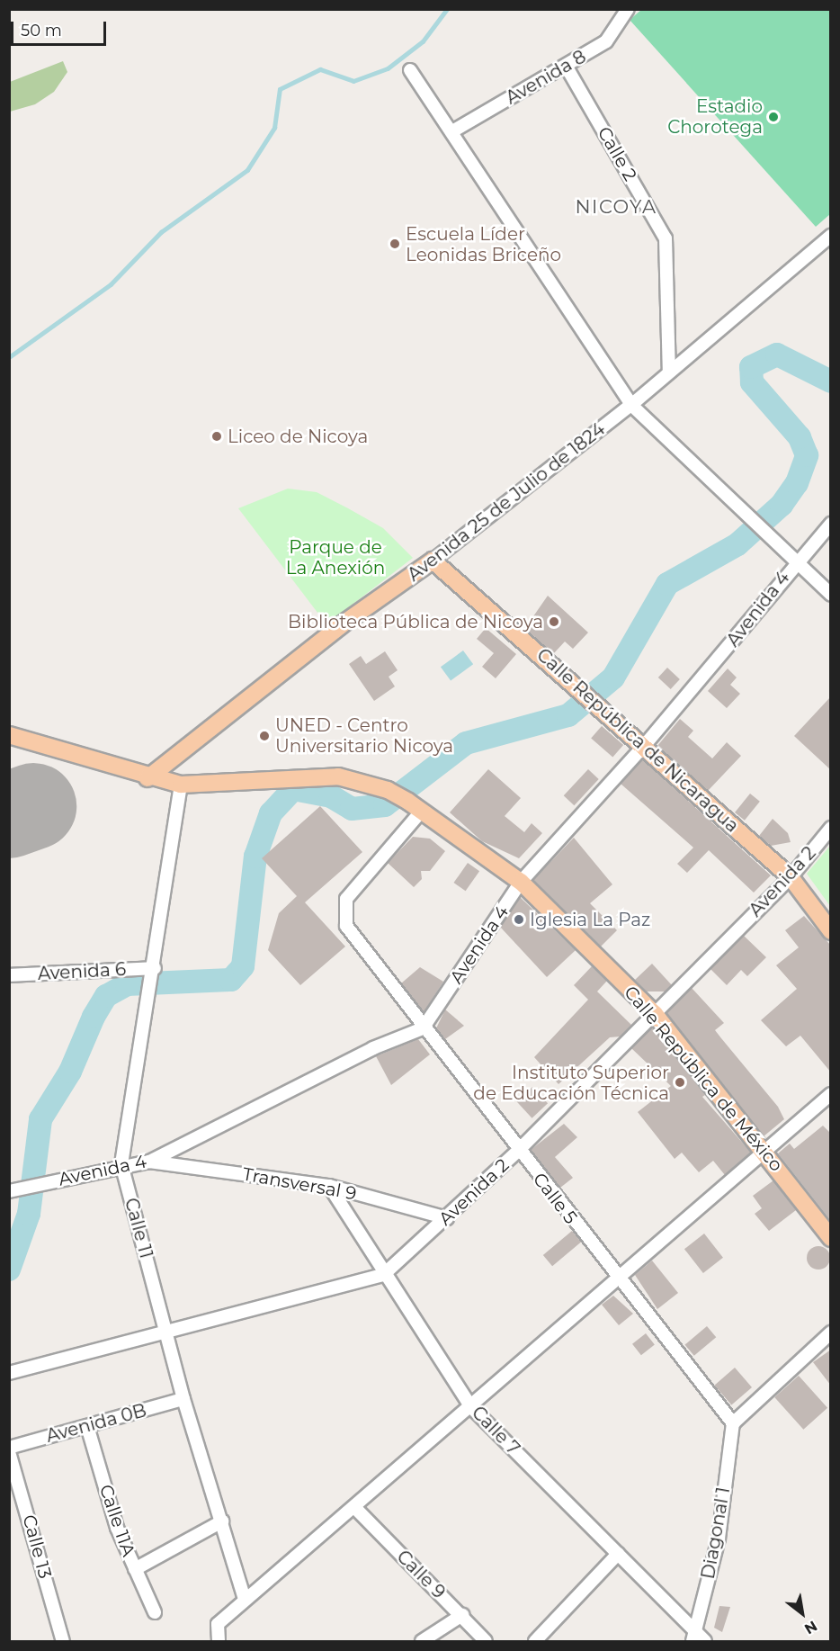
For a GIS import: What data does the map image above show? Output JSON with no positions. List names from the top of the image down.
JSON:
{
  "streets": {
    "main road": ["Avenida 25 de Julio de 1824", "Calle República de Nicaragua", "Calle República de México"],
    "street": [
      "Avenida 8",
      "Calle 2",
      "Avenida 4",
      "Avenida 2",
      "Avenida 6",
      "Transversal 9",
      "Calle 5",
      "Calle 11",
      "Avenida 0B",
      "Calle 7",
      "Calle 11A",
      "Diagonal 1",
      "Calle 13",
      "Calle 9"
    ]
  },
  "crossings": [
    ["Avenida 8", "Calle 2"],
    ["Calle 2", "Avenida 25 de Julio de 1824"],
    ["Avenida 25 de Julio de 1824", "Calle República de Nicaragua"],
    ["Avenida 25 de Julio de 1824", "Calle República de México"],
    ["Avenida 4", "Calle República de Nicaragua"],
    ["Avenida 4", "Calle República de México"],
    ["Avenida 4", "Transversal 9"],
    ["Avenida 4", "Calle 5"],
    ["Avenida 4", "Calle 11"],
    ["Calle República de Nicaragua", "Avenida 2"],
    ["Avenida 2", "Calle República de México"],
    ["Avenida 2", "Transversal 9"],
    ["Avenida 2", "Calle 5"],
    ["Avenida 2", "Calle 11"],
    ["Avenida 2", "Calle 7"],
    ["Avenida 6", "Calle 11"],
    ["Calle República de México", "Calle 5"],
    ["Calle República de México", "Calle 11"],
    ["Transversal 9", "Calle 7"],
    ["Calle 5", "Diagonal 1"],
    ["Calle 11", "Avenida 0B"],
    ["Avenida 0B", "Calle 11A"],
    ["Calle 7", "Diagonal 1"]
  ],
  "districts": ["NICOYA"],
  "parks": ["Parque de La Anexión"],
  "places": [
    "Estadio Chorotega",
    "Escuela Líder Leonidas Briceño",
    "Liceo de Nicoya",
    "Biblioteca Pública de Nicoya",
    "UNED - Centro Universitario Nicoya",
    "Iglesia La Paz",
    "Instituto Superior de Educación Técnica"
  ],
  "scale_bar": "50 m",
  "north": "bottom right"
}
